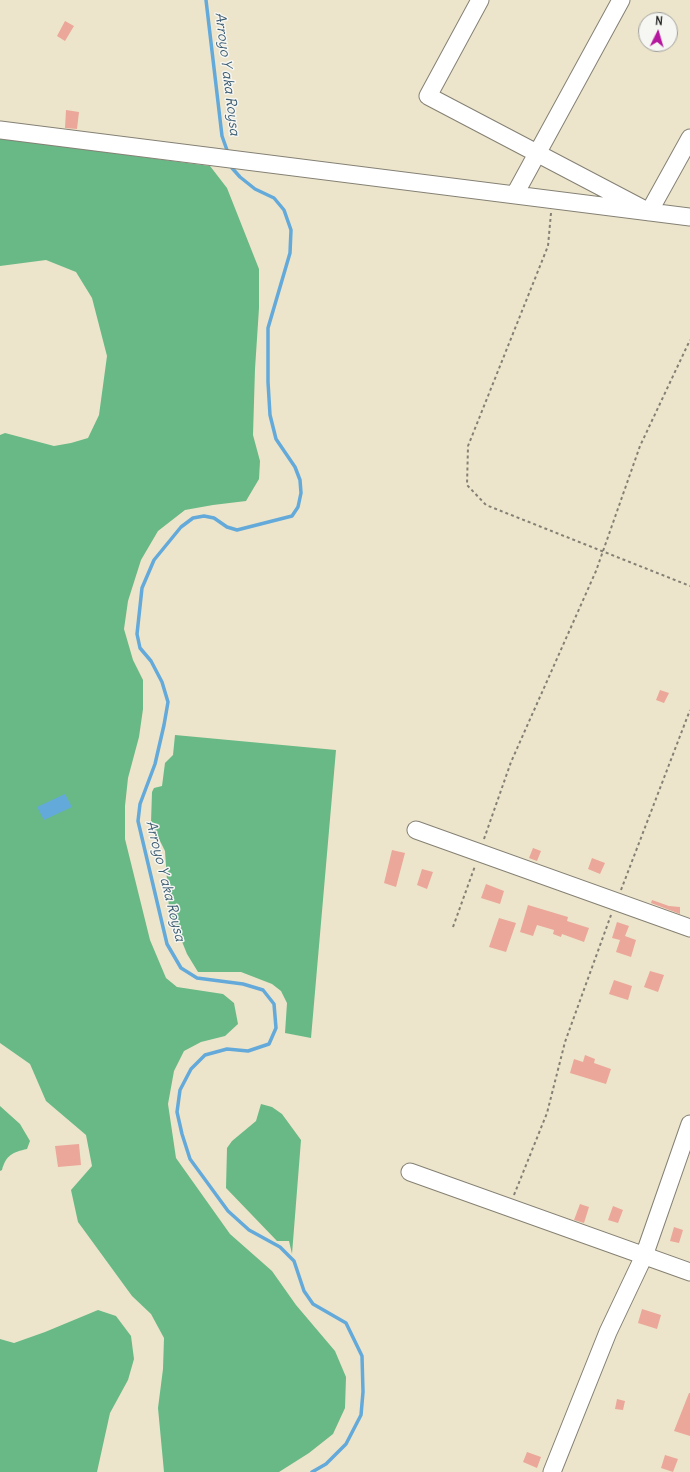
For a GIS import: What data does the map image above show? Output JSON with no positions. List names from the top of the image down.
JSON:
{
  "water": ["Arroyo Y aka Roysa"],
  "north": "top"
}
